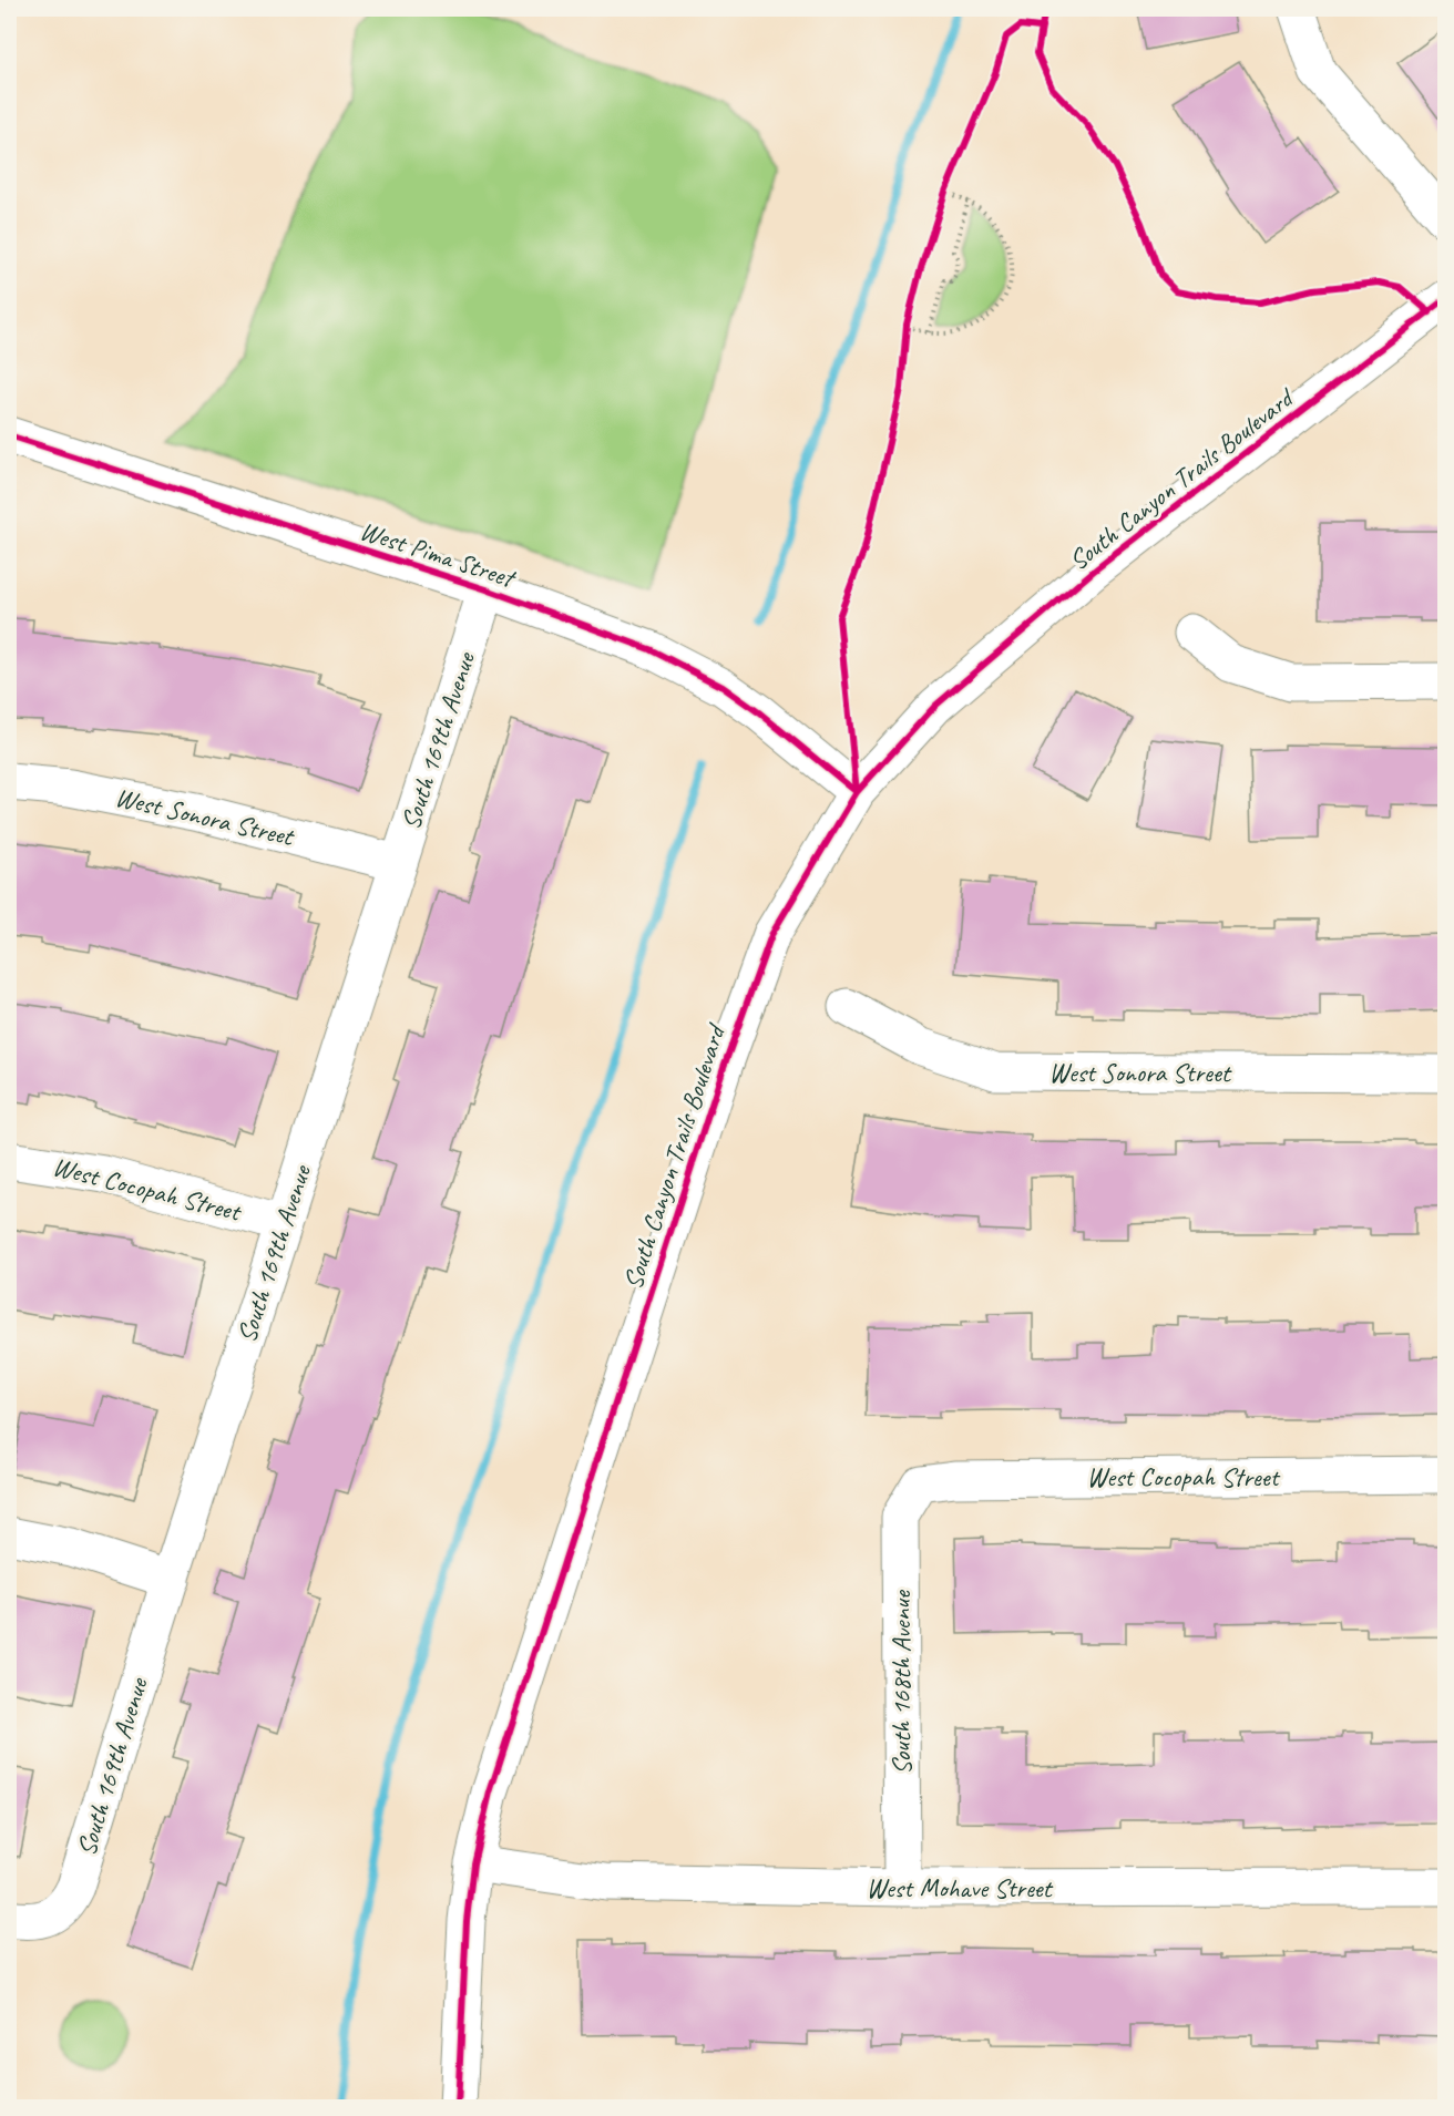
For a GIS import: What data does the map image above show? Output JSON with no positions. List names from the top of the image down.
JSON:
{
  "streets": {
    "street": [
      "South Canyon Trails Boulevard",
      "West Pima Street",
      "South 169th Avenue",
      "West Sonora Street",
      "West Cocopah Street",
      "South 168th Avenue",
      "West Mohave Street"
    ]
  },
  "crossings": [
    ["South Canyon Trails Boulevard", "West Pima Street"],
    ["South Canyon Trails Boulevard", "West Mohave Street"],
    ["West Pima Street", "South 169th Avenue"],
    ["South 169th Avenue", "West Sonora Street"],
    ["South 169th Avenue", "West Cocopah Street"],
    ["West Cocopah Street", "South 168th Avenue"],
    ["South 168th Avenue", "West Mohave Street"]
  ]
}
